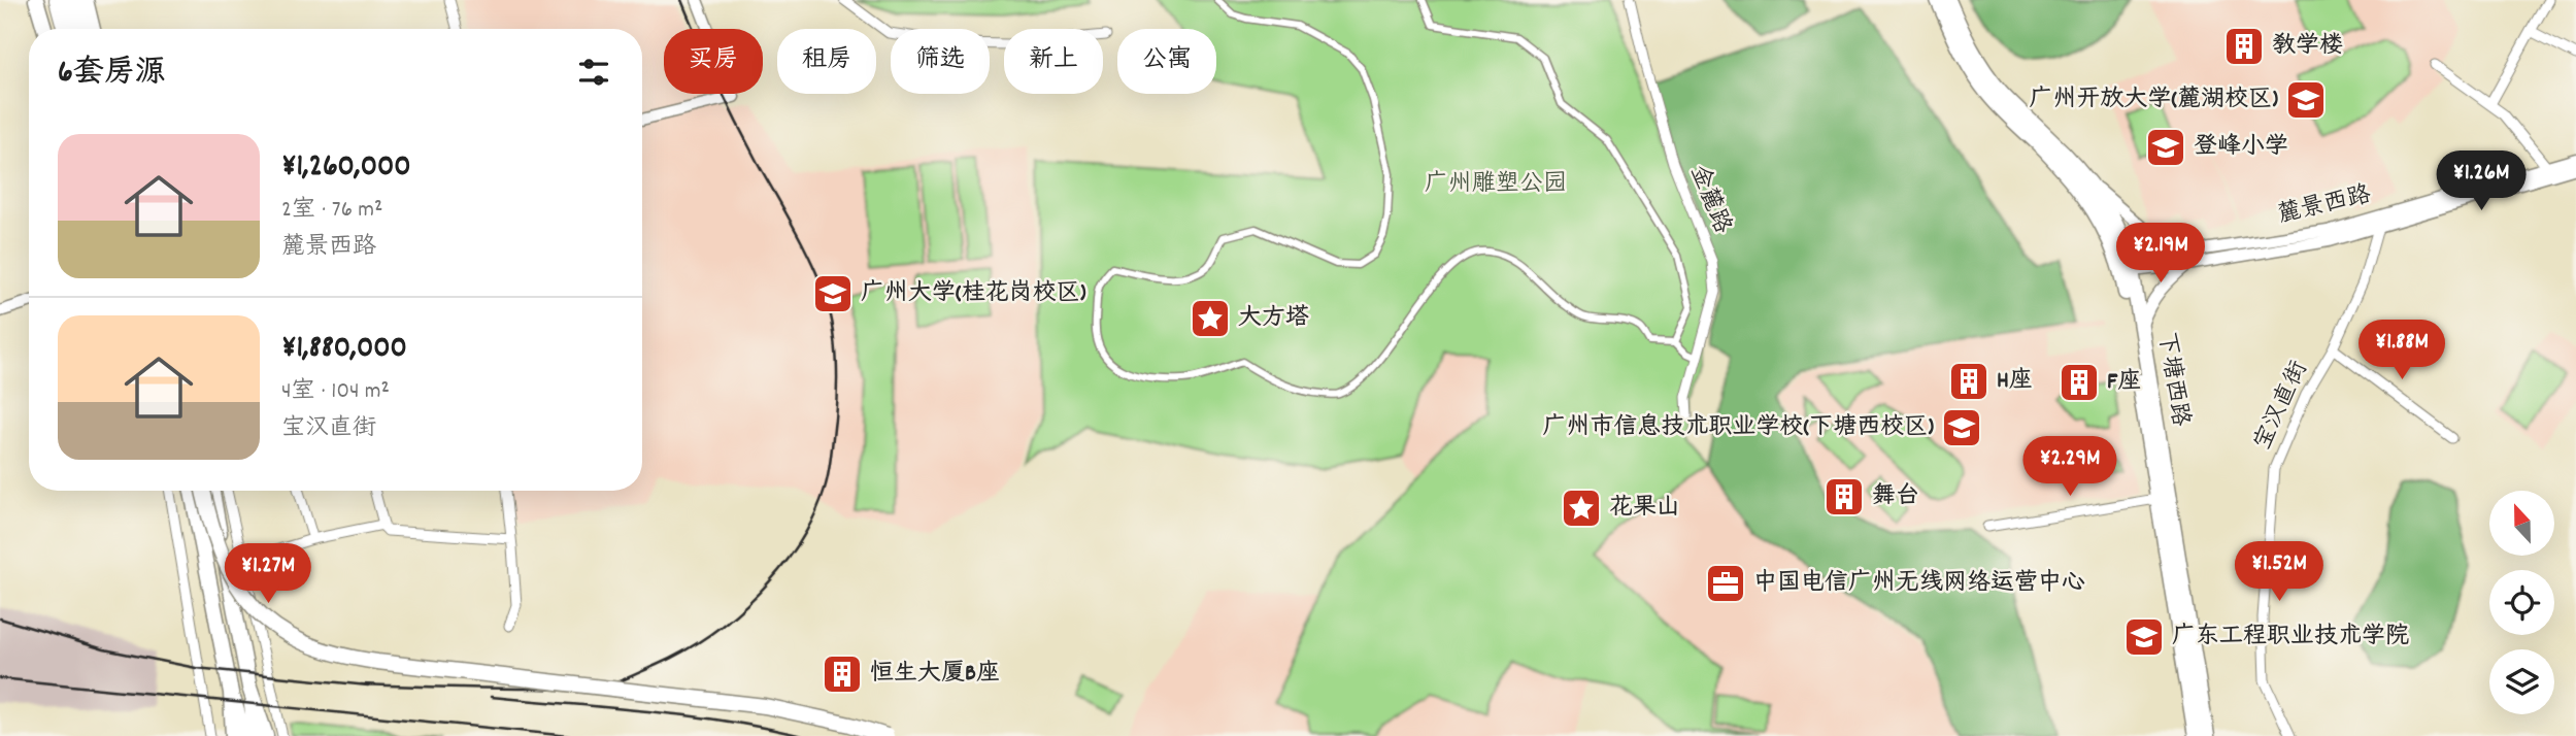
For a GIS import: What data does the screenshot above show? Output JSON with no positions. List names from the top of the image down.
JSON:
{
  "streets": {
    "main road": ["下塘西路"],
    "street": ["金麓路", "麓景西路", "宝汉直街"]
  },
  "crossings": [
    ["麓景西路", "下塘西路"],
    ["麓景西路", "宝汉直街"]
  ],
  "parks": ["广州雕塑公园"],
  "places": {
    "building": [
      "教学楼",
      "H座",
      "F座",
      "舞台",
      "恒生大厦B座"
    ],
    "school or university": [
      "广州开放大学(麓湖校区)",
      "登峰小学",
      "广州大学(桂花岗校区)",
      "广州市信息技术职业学校(下塘西校区)",
      "广东工程职业技术学院"
    ],
    "place": ["大方塔", "花果山"],
    "office": ["中国电信广州无线网络运营中心"]
  },
  "north": "top",
  "page": {
    "chip": [
      "买房",
      "租房",
      "筛选",
      "新上",
      "公寓"
    ],
    "heading": "6套房源",
    "list": [
      {
        "name": "¥1,260,000",
        "note": "2室 · 76 m² · 麓景西路"
      },
      {
        "name": "¥1,880,000",
        "note": "4室 · 104 m² · 宝汉直街"
      }
    ],
    "price": [
      "¥1.26M",
      "¥2.19M",
      "¥1.88M",
      "¥2.29M",
      "¥1.52M",
      "¥1.27M"
    ]
  }
}
